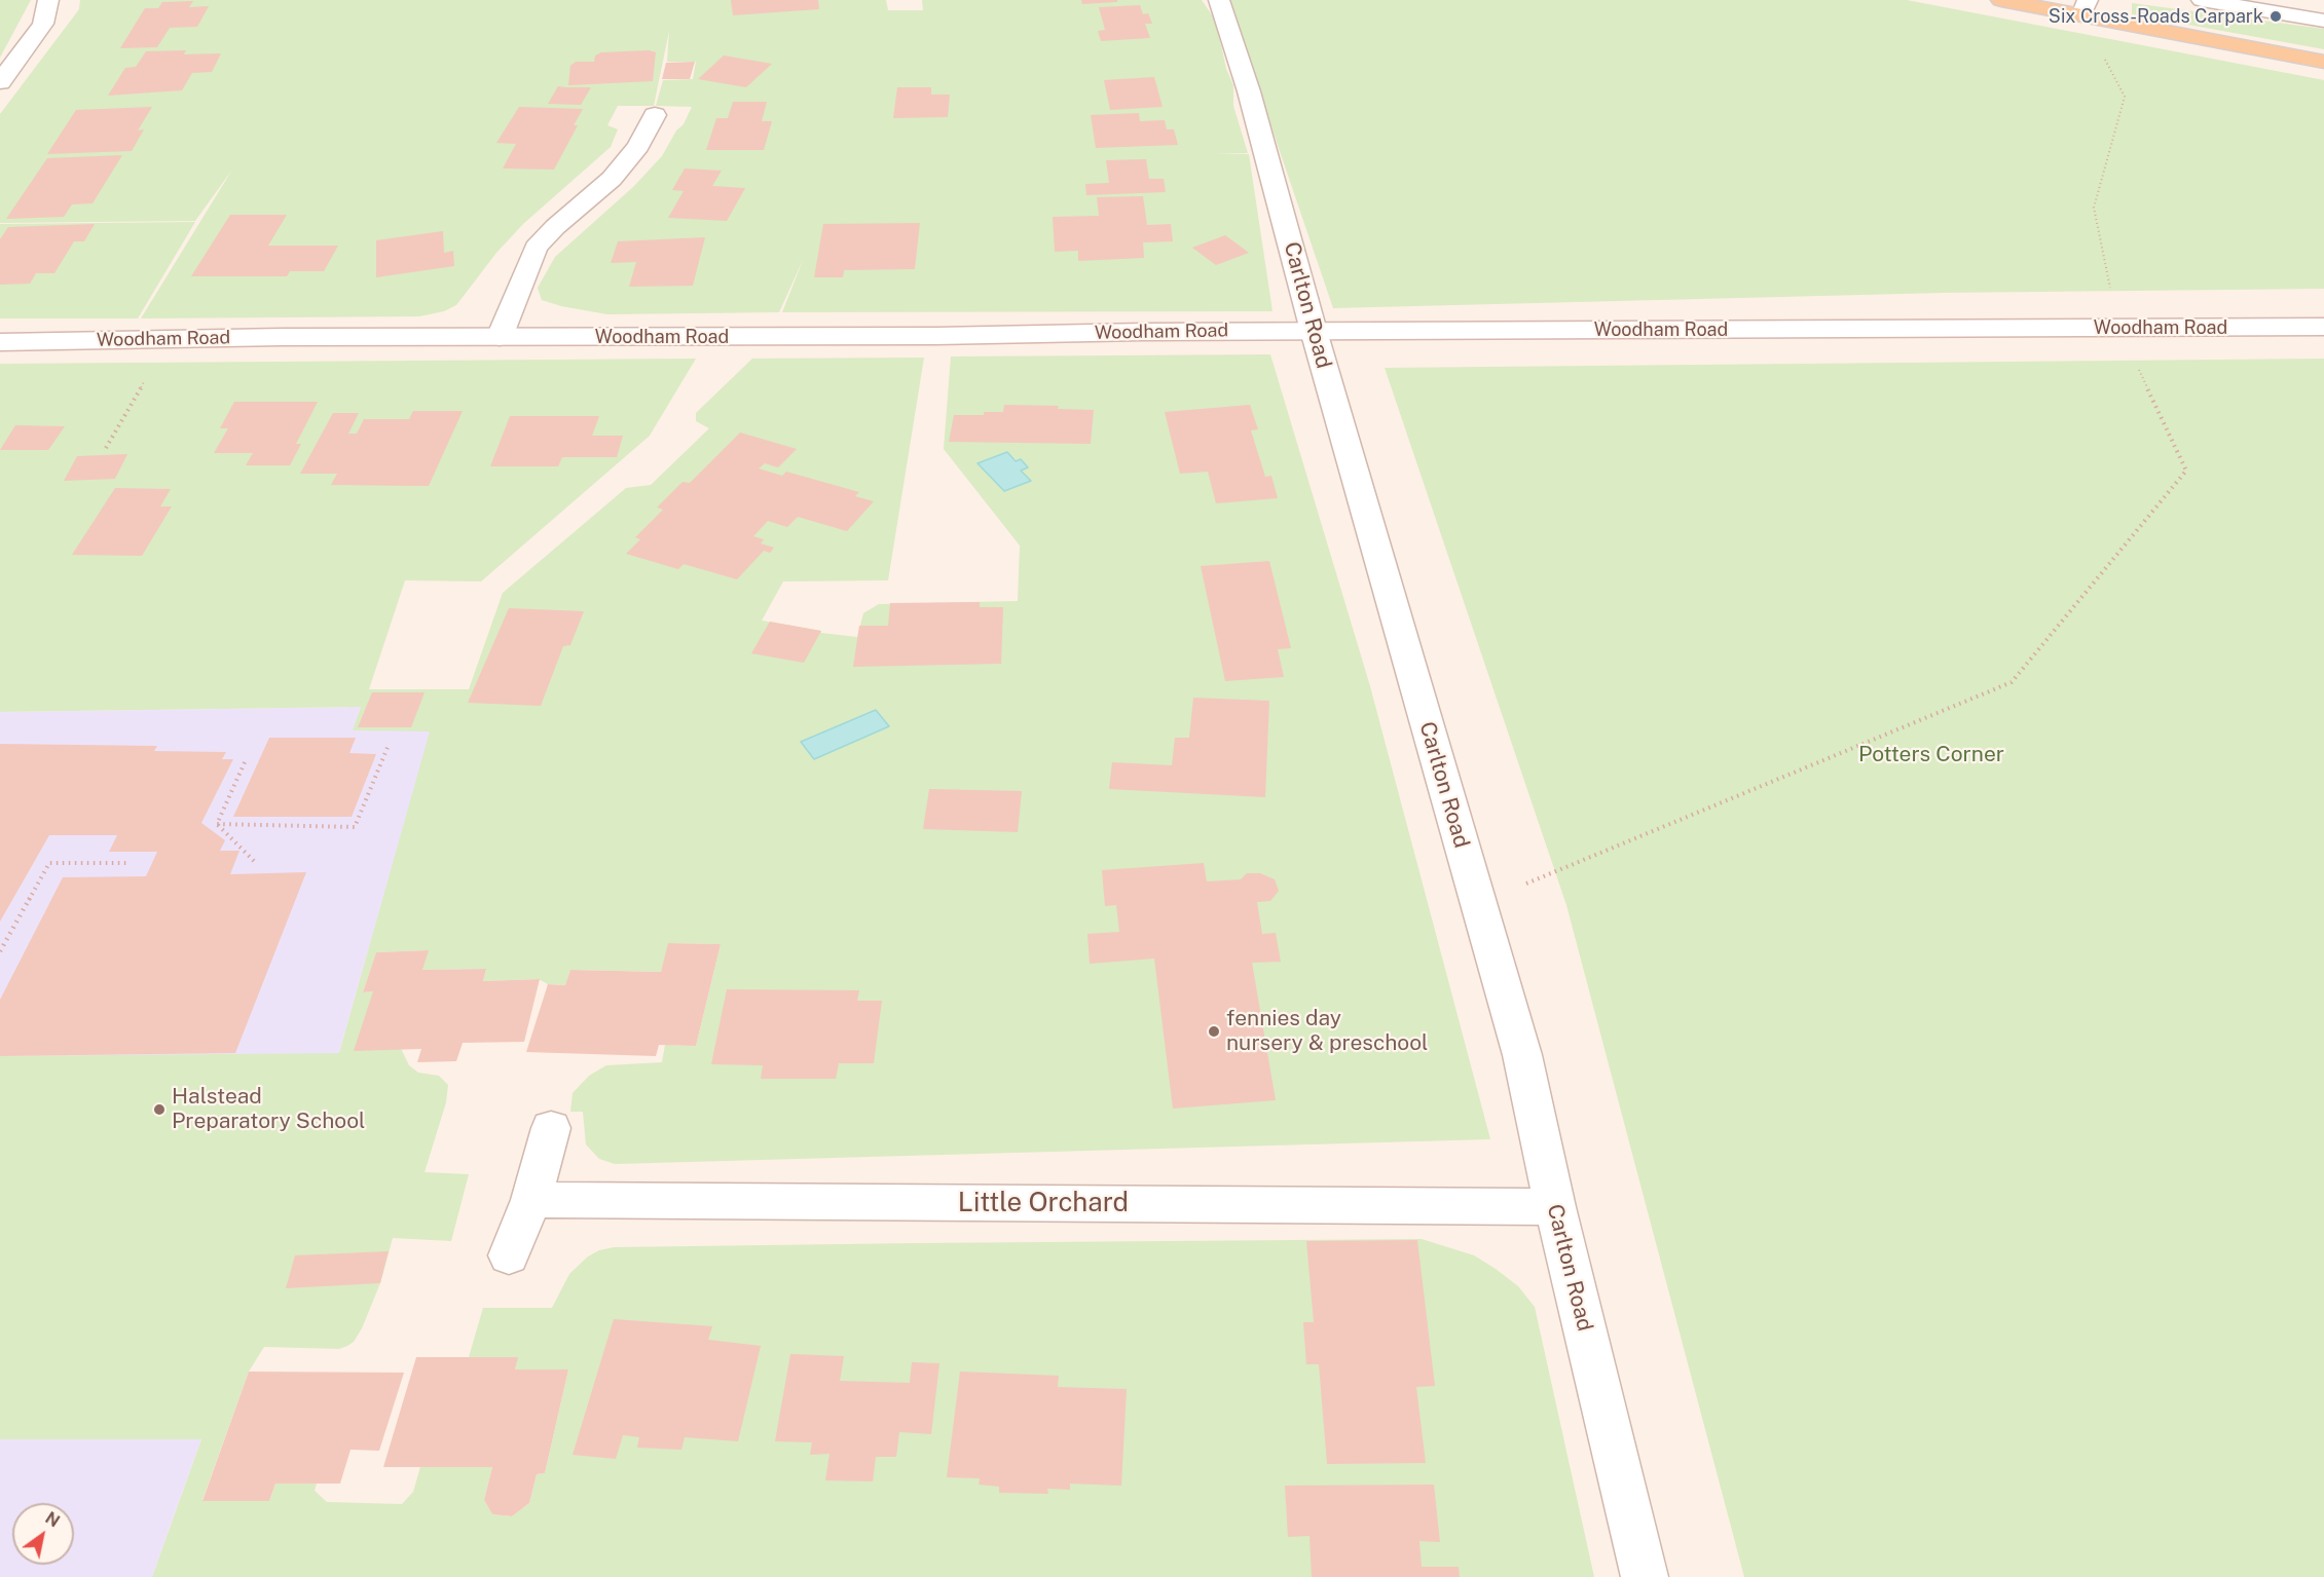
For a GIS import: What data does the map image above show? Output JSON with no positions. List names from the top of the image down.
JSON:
{
  "streets": {
    "street": ["Carlton Road", "Woodham Road", "Little Orchard"]
  },
  "crossings": [
    ["Carlton Road", "Woodham Road"],
    ["Carlton Road", "Little Orchard"]
  ],
  "parks": ["Potters Corner"],
  "places": ["Six Cross-Roads Carpark", "fennies day nursery & preschool", "Halstead Preparatory School"],
  "north": "top right"
}
